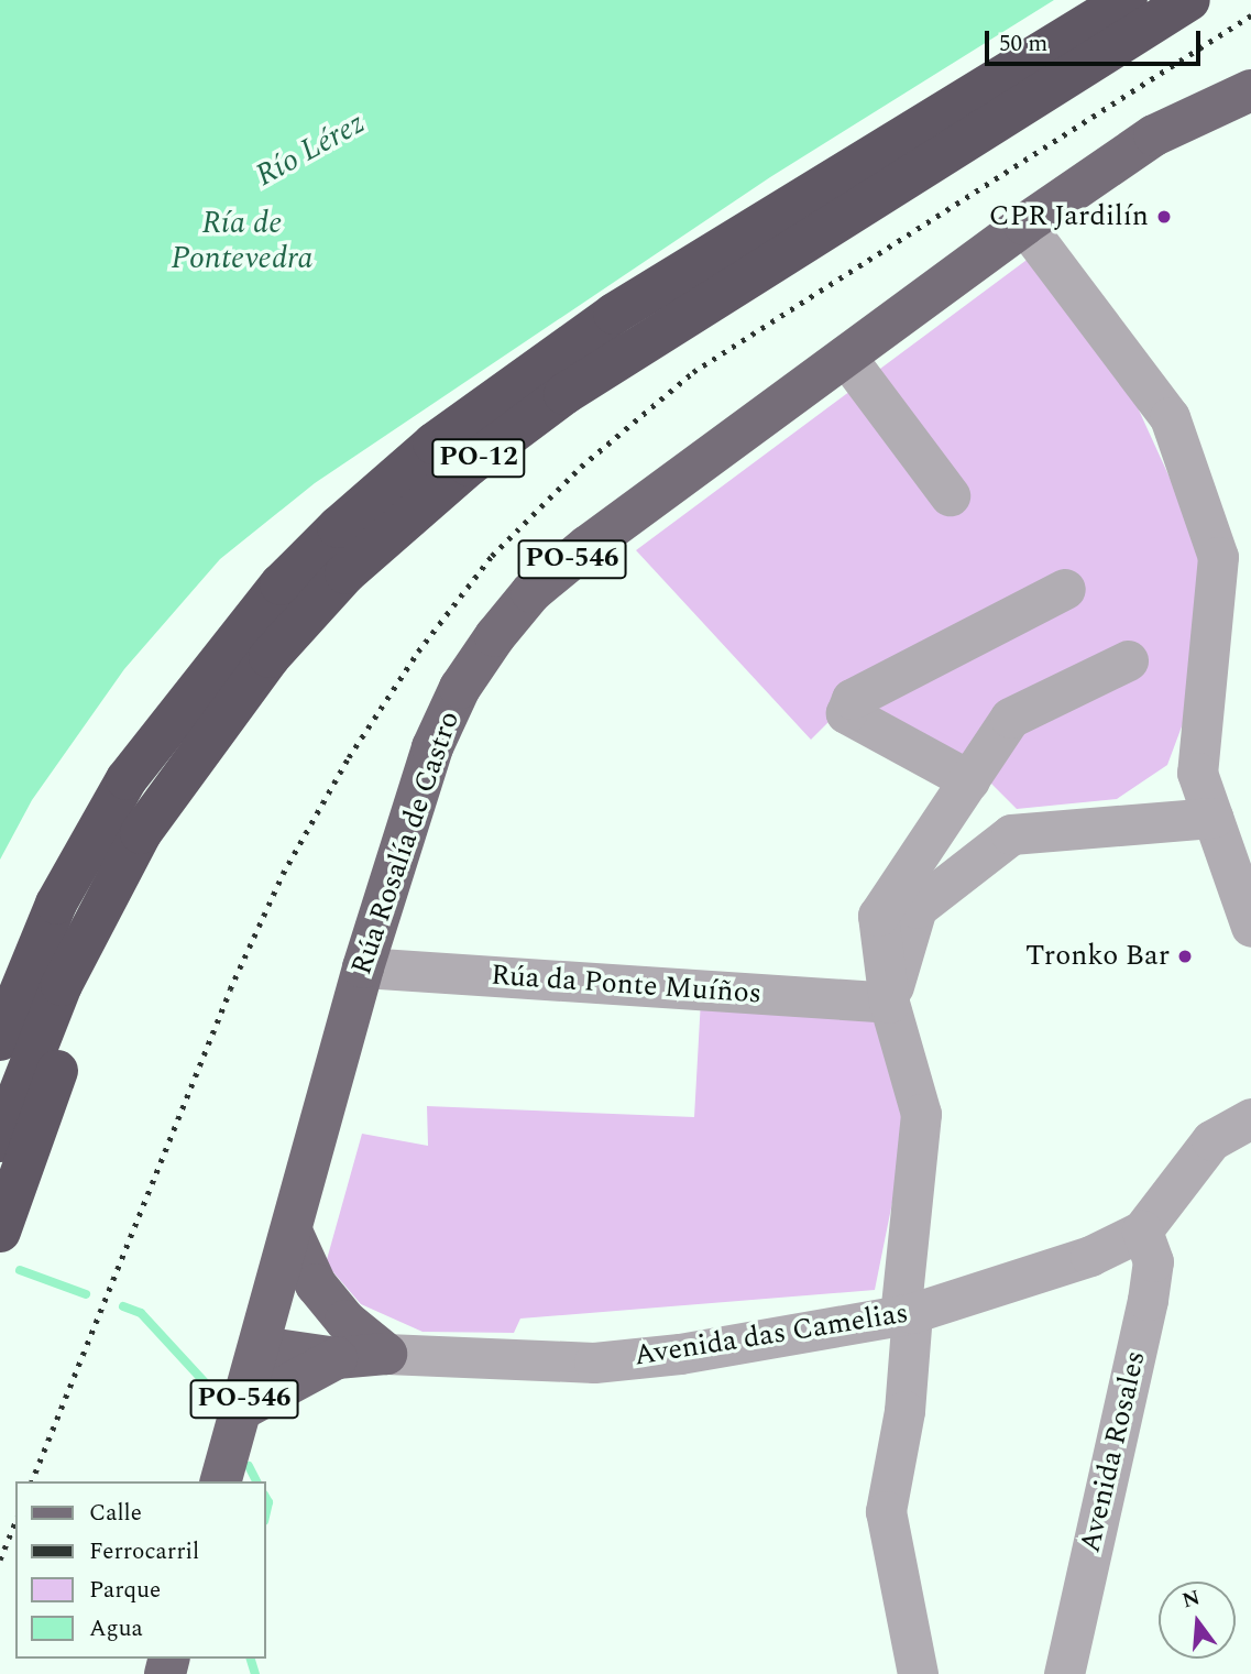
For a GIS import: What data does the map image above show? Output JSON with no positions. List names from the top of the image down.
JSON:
{
  "streets": {
    "highway": ["PO-12"],
    "main road": ["PO-546", "Rúa Rosalía de Castro"],
    "street": ["Rúa da Ponte Muíños", "Avenida das Camelias", "Avenida Rosales"]
  },
  "crossings": [
    ["PO-546", "Rúa Rosalía de Castro"],
    ["Rúa Rosalía de Castro", "Rúa da Ponte Muíños"],
    ["Avenida das Camelias", "Avenida Rosales"]
  ],
  "water": ["Río Lérez", "Ría de Pontevedra"],
  "places": ["CPR Jardilín", "Tronko Bar"],
  "legend": [
    "Calle",
    "Ferrocarril",
    "Parque",
    "Agua"
  ],
  "scale_bar": "50 m",
  "north": "top"
}
